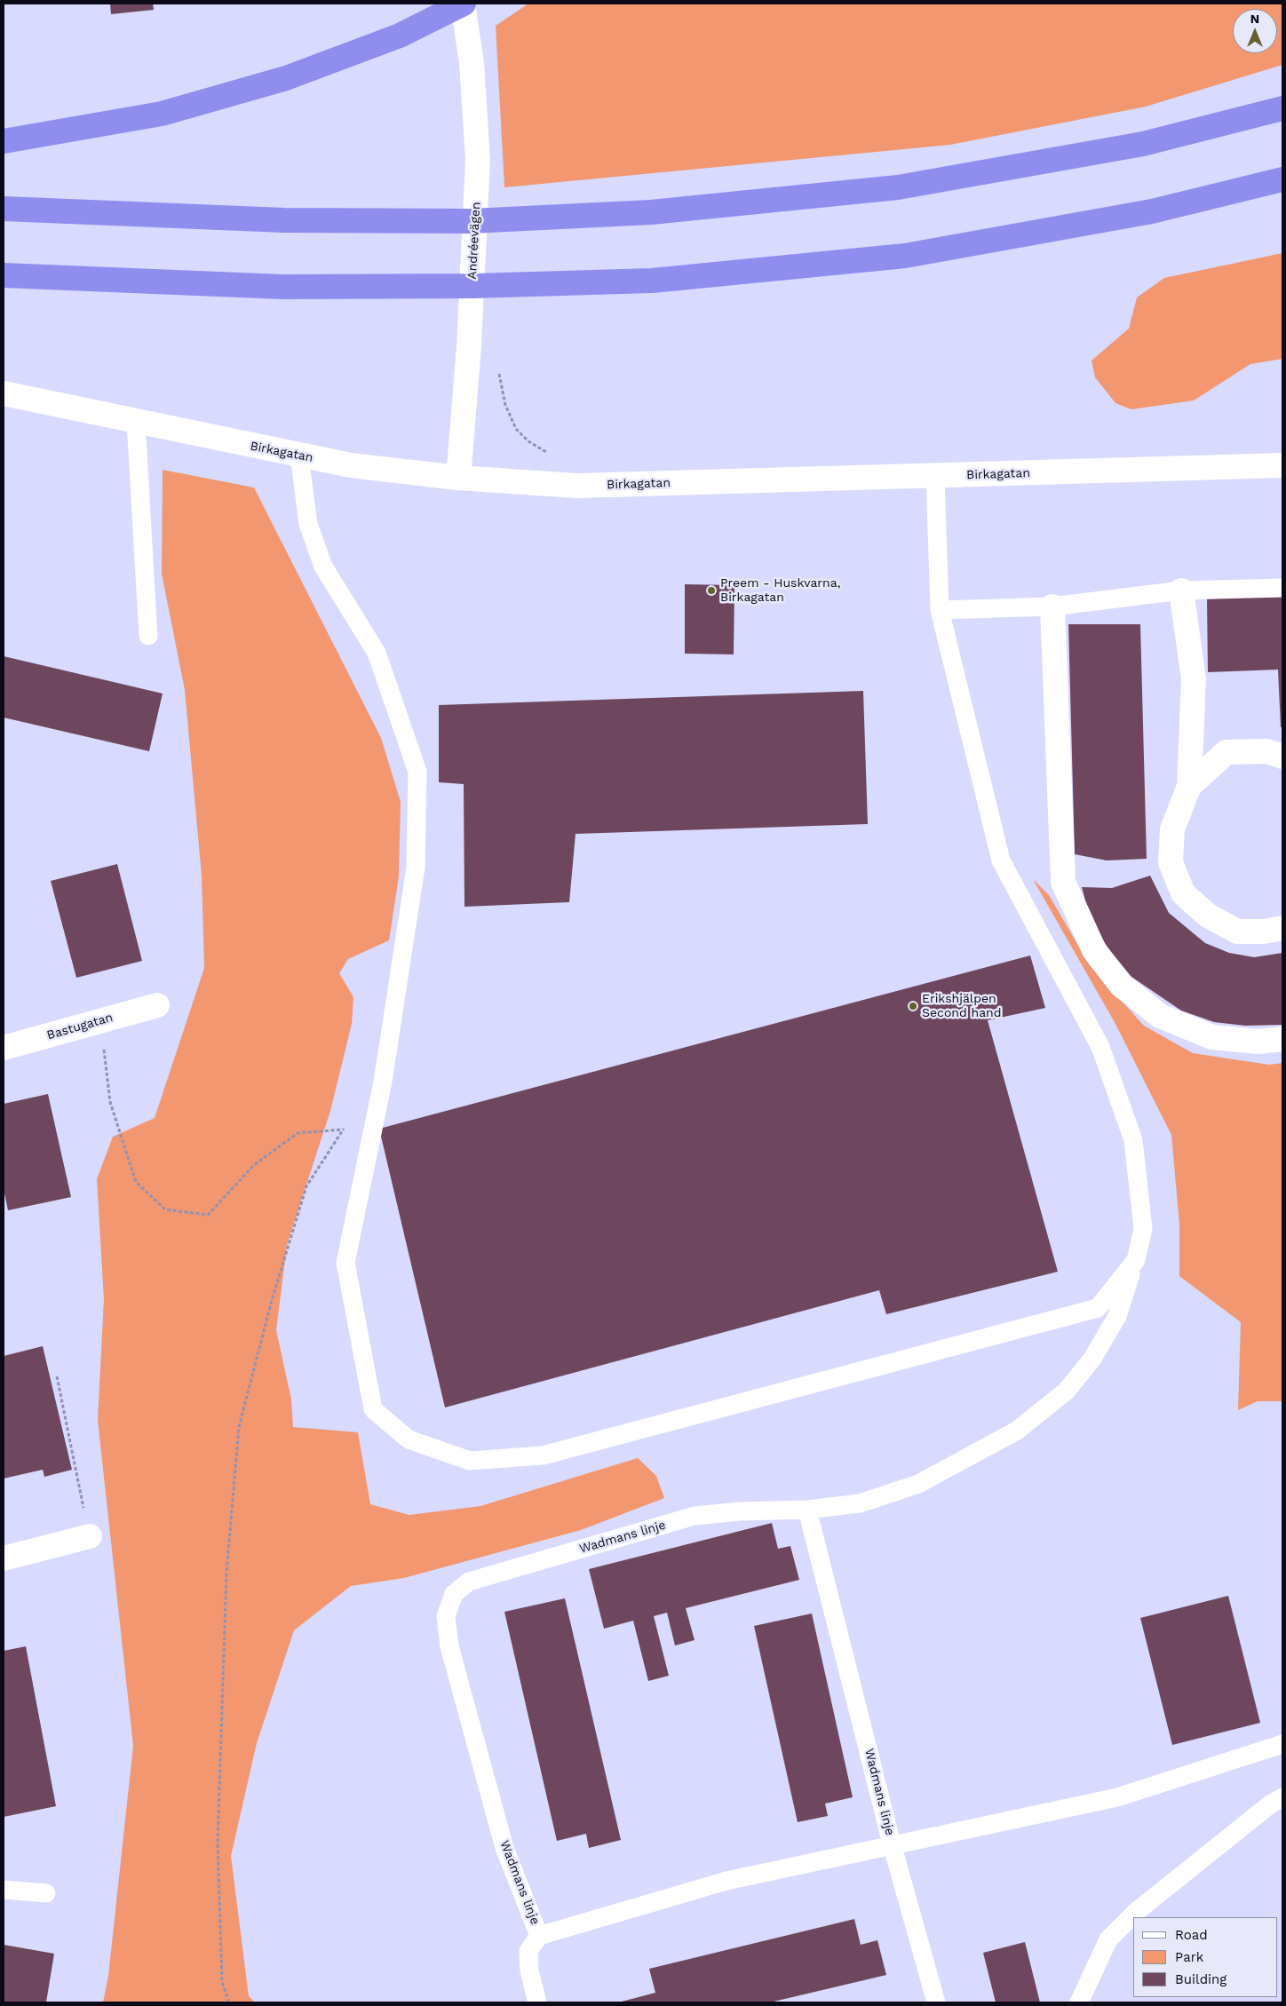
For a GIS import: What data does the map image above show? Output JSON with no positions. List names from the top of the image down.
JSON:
{
  "streets": {
    "street": ["Andréevägen", "Birkagatan", "Bastugatan"],
    "lane": ["Wadmans linje"]
  },
  "crossings": [
    ["Andréevägen", "Birkagatan"]
  ],
  "places": ["Preem - Huskvarna, Birkagatan", "Erikshjälpen Second hand"],
  "legend": ["Road", "Park", "Building"],
  "north": "top"
}
